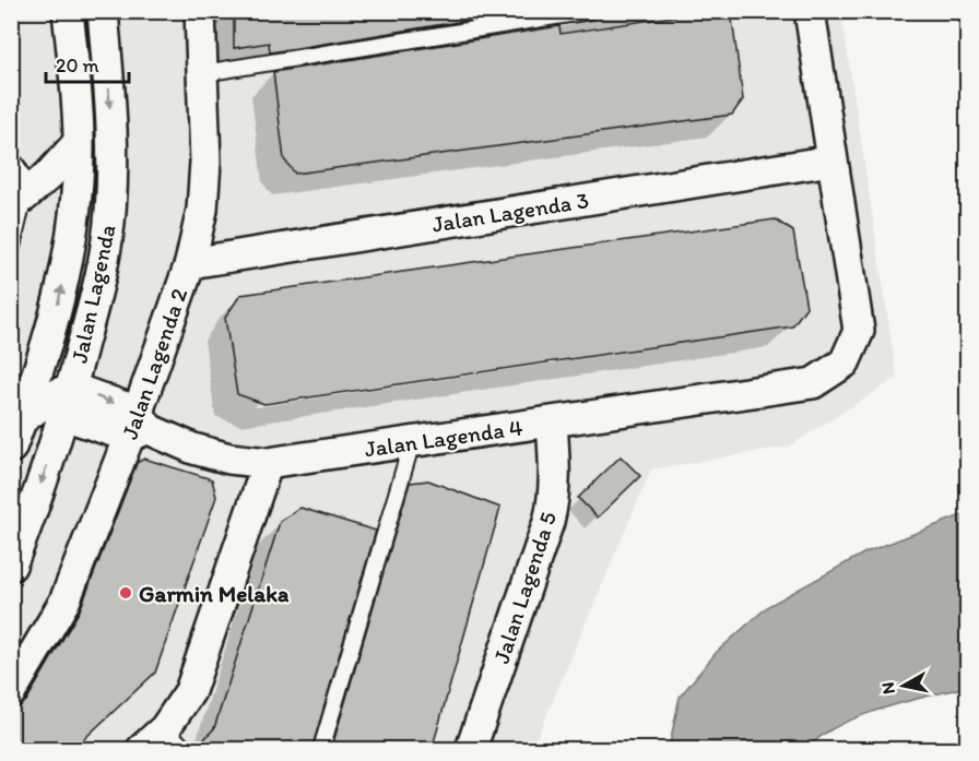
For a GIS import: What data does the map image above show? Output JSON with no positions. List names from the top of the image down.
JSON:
{
  "streets": {
    "street": [
      "Jalan Lagenda 3",
      "Jalan Lagenda",
      "Jalan Lagenda 2",
      "Jalan Lagenda 4",
      "Jalan Lagenda 5"
    ]
  },
  "crossings": [
    ["Jalan Lagenda 3", "Jalan Lagenda 2"],
    ["Jalan Lagenda 3", "Jalan Lagenda 4"],
    ["Jalan Lagenda", "Jalan Lagenda 4"],
    ["Jalan Lagenda 2", "Jalan Lagenda 4"],
    ["Jalan Lagenda 4", "Jalan Lagenda 5"]
  ],
  "places": ["Garmin Melaka"],
  "scale_bar": "20 m",
  "north": "left"
}
